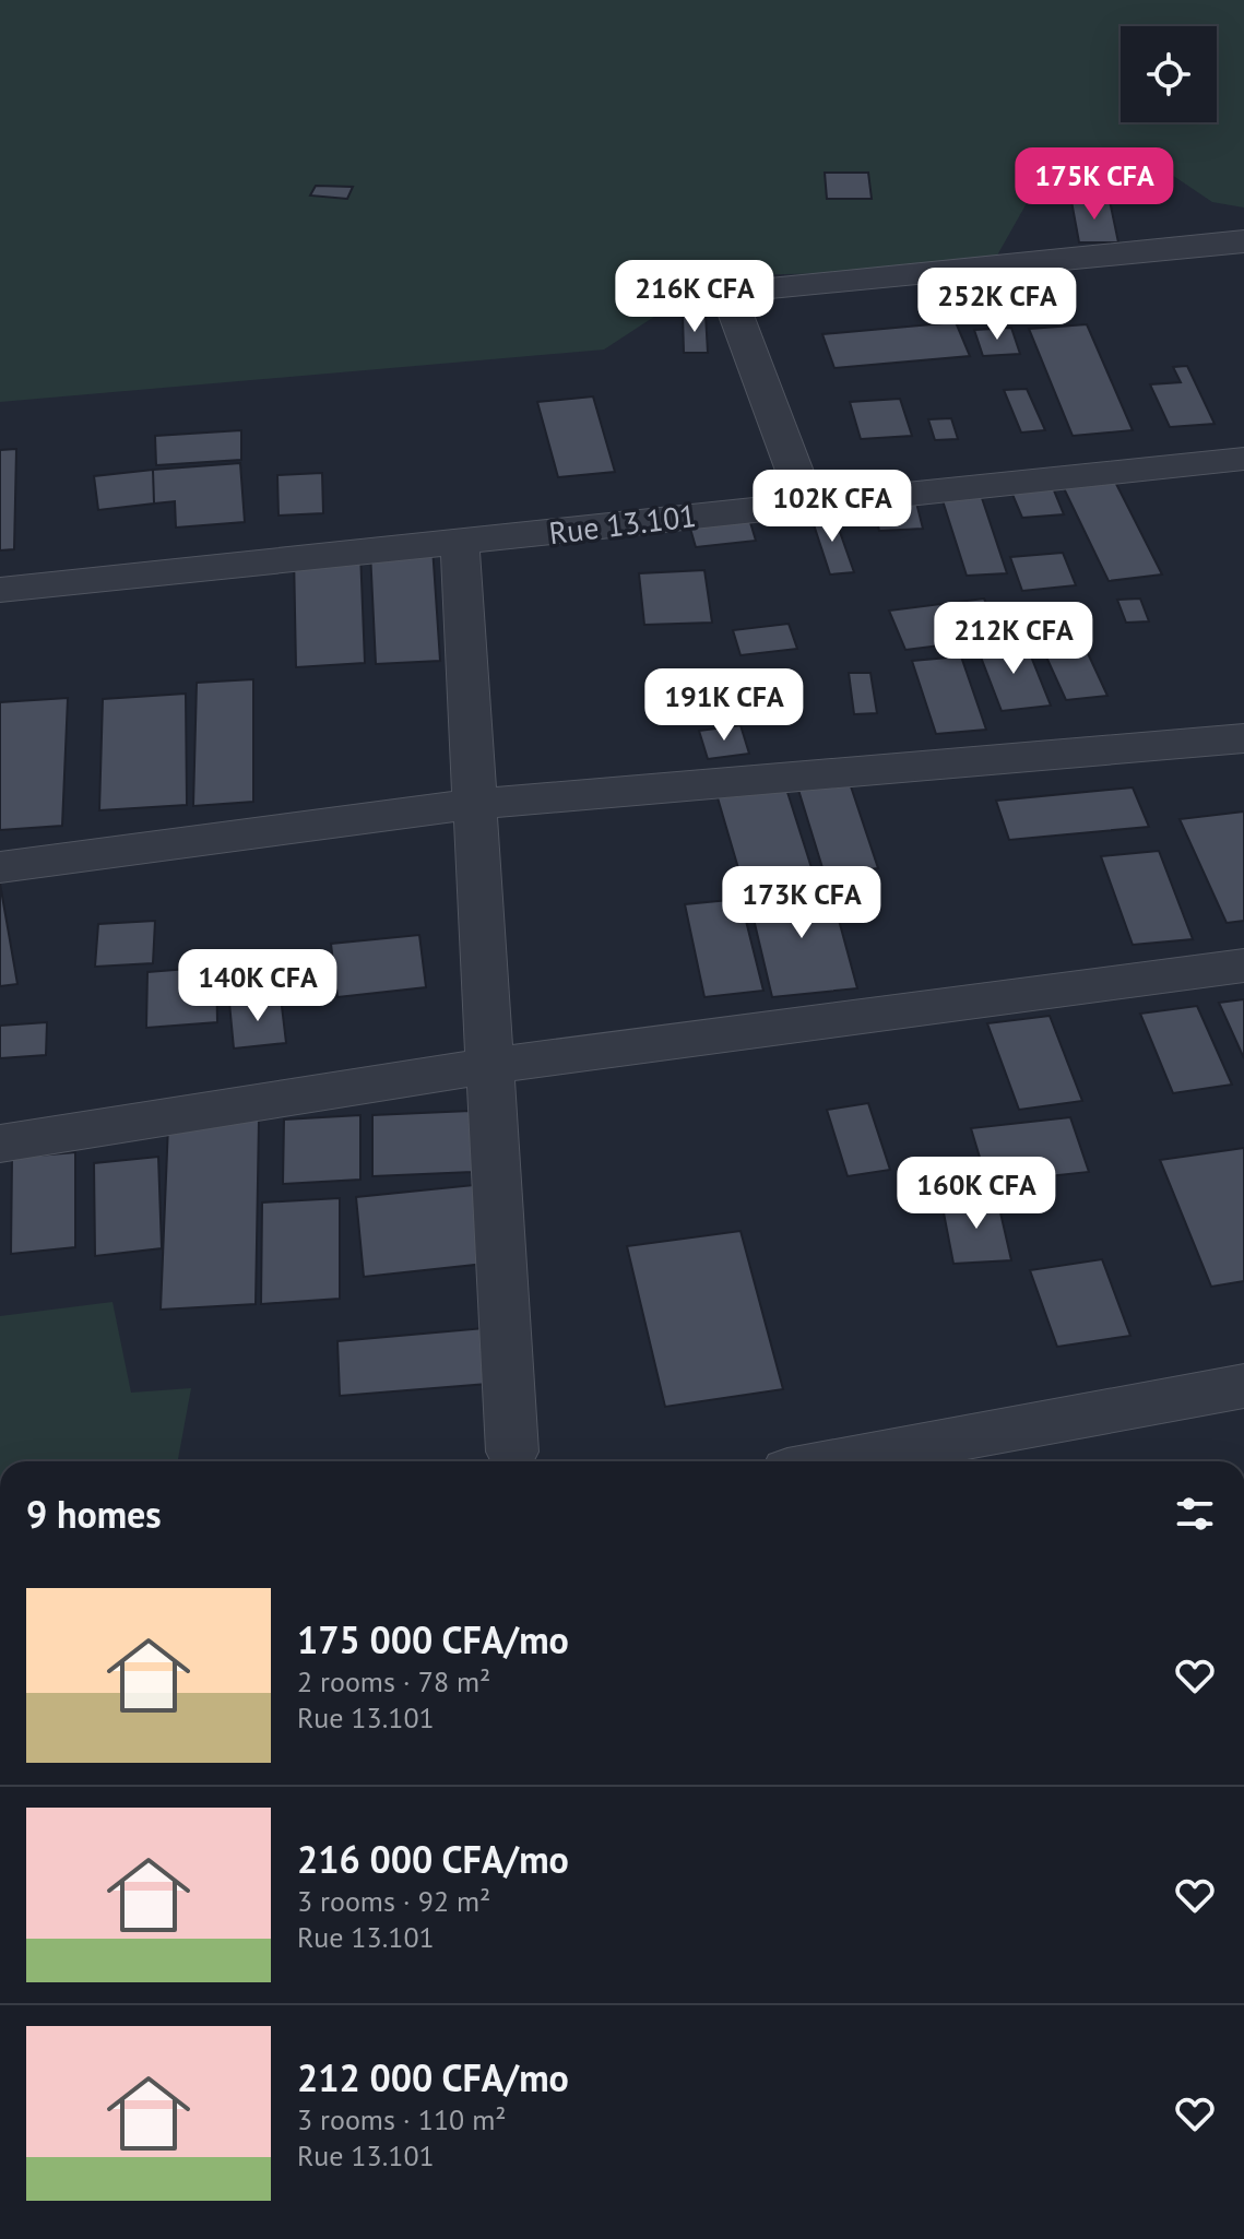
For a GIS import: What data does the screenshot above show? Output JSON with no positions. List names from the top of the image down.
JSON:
{
  "streets": {
    "street": ["Rue 13.101"]
  },
  "page": {
    "price": [
      "175K CFA",
      "216K CFA",
      "252K CFA",
      "102K CFA",
      "212K CFA",
      "191K CFA",
      "173K CFA",
      "140K CFA",
      "160K CFA"
    ],
    "heading": "9 homes",
    "list": [
      {
        "name": "175 000 CFA/mo",
        "note": "2 rooms · 78 m² · Rue 13.101"
      },
      {
        "name": "216 000 CFA/mo",
        "note": "3 rooms · 92 m² · Rue 13.101"
      },
      {
        "name": "212 000 CFA/mo",
        "note": "3 rooms · 110 m² · Rue 13.101"
      }
    ]
  }
}
